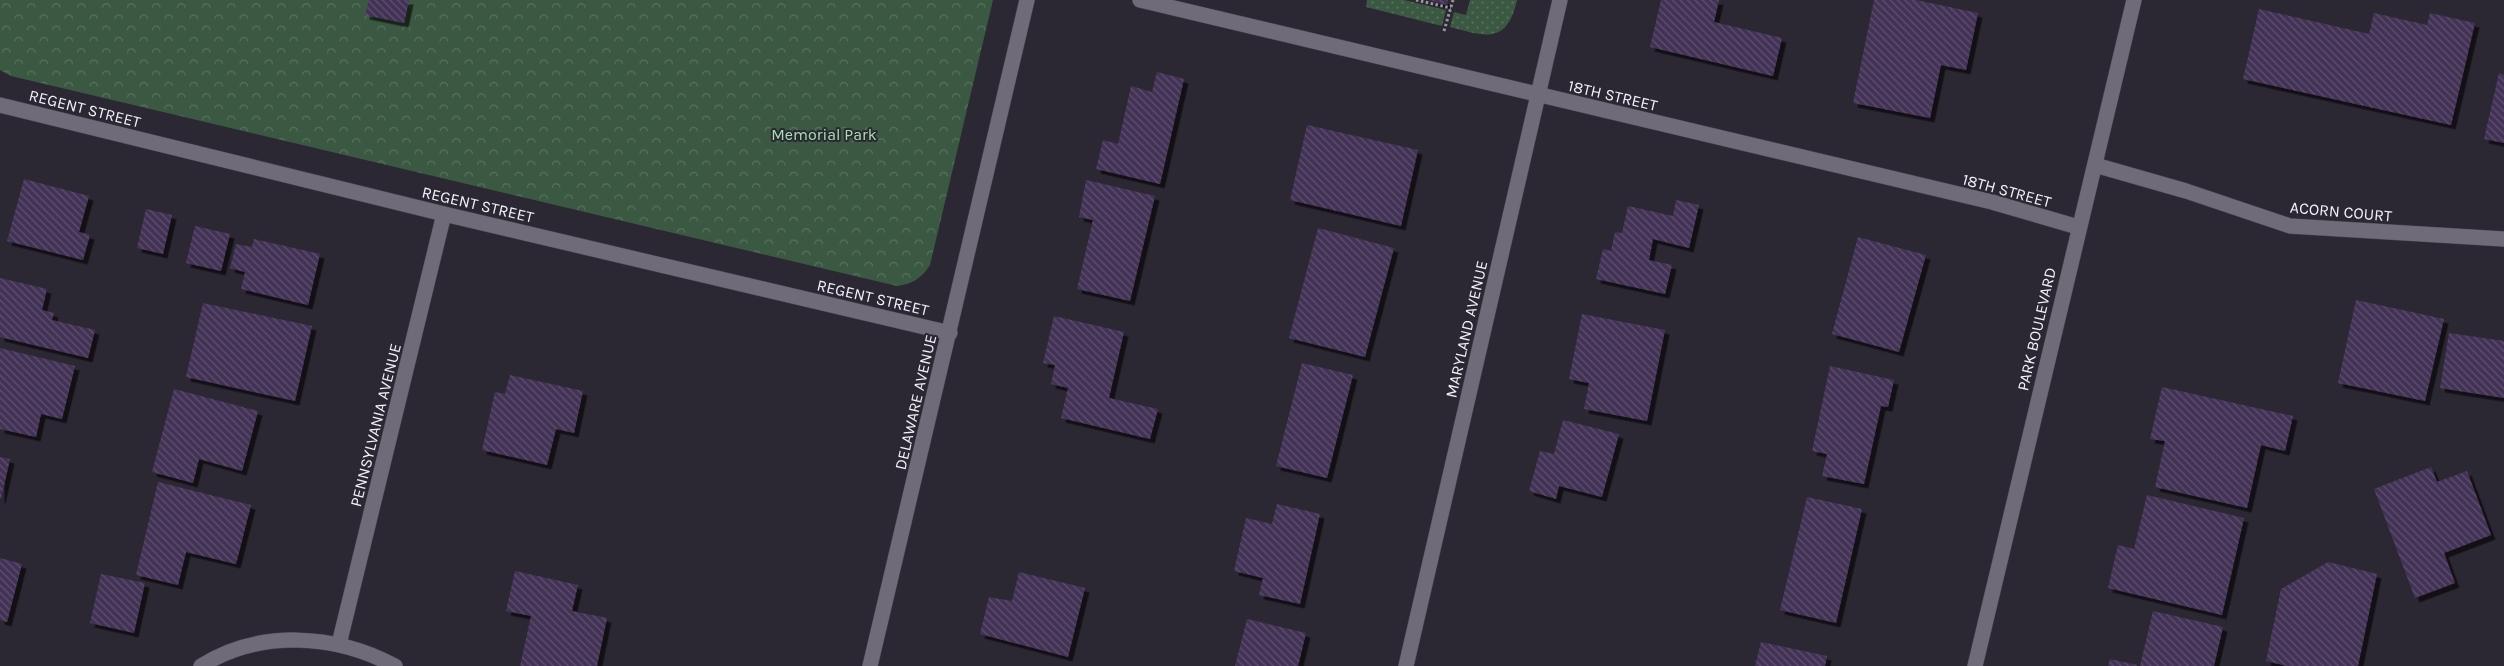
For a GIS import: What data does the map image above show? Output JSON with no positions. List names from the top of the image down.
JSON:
{
  "streets": {
    "street": [
      "18TH STREET",
      "REGENT STREET",
      "ACORN COURT",
      "MARYLAND AVENUE",
      "PARK BOULEVARD",
      "DELAWARE AVENUE",
      "PENNSYLVANIA AVENUE"
    ]
  },
  "crossings": [
    ["18TH STREET", "MARYLAND AVENUE"],
    ["18TH STREET", "PARK BOULEVARD"],
    ["REGENT STREET", "DELAWARE AVENUE"],
    ["REGENT STREET", "PENNSYLVANIA AVENUE"],
    ["ACORN COURT", "PARK BOULEVARD"]
  ],
  "parks": ["Memorial Park"]
}
